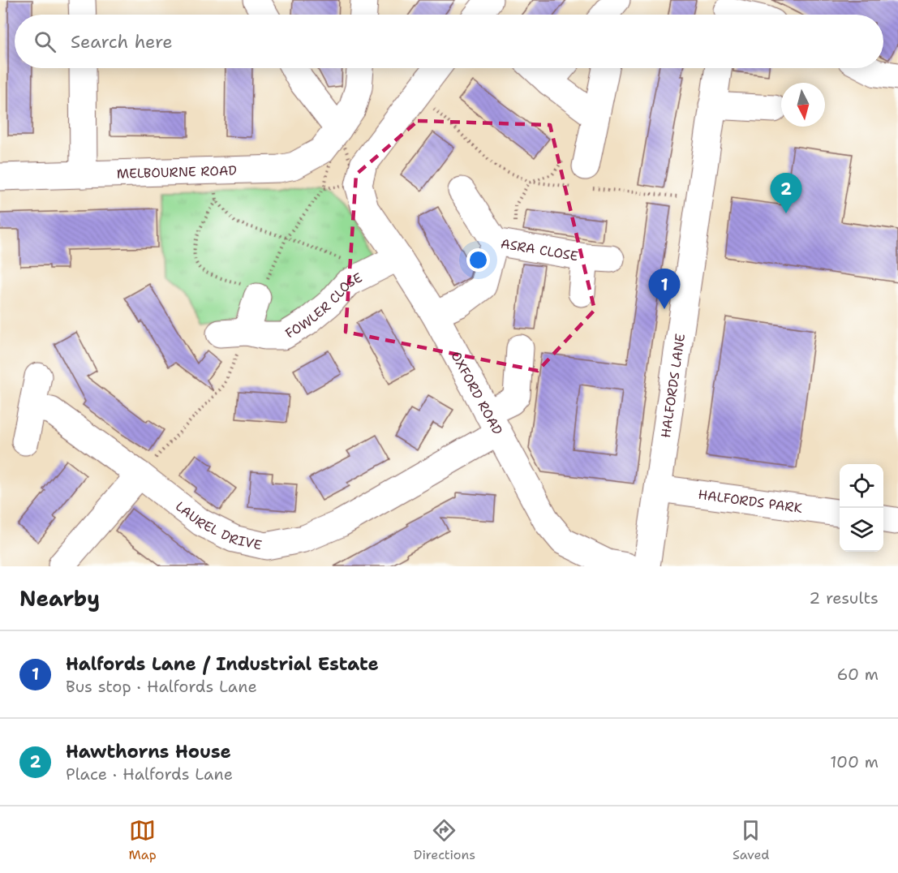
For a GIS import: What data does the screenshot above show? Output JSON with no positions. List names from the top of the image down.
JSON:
{
  "streets": {
    "street": [
      "MELBOURNE ROAD",
      "ASRA CLOSE",
      "FOWLER CLOSE",
      "HALFORDS LANE",
      "OXFORD ROAD",
      "HALFORDS PARK",
      "LAUREL DRIVE"
    ]
  },
  "crossings": [
    ["FOWLER CLOSE", "OXFORD ROAD"],
    ["HALFORDS LANE", "HALFORDS PARK"],
    ["OXFORD ROAD", "LAUREL DRIVE"]
  ],
  "north": "bottom",
  "page": {
    "search": "Search here",
    "pins": ["2", "1"],
    "heading": ["Nearby", "2 results"],
    "list": [
      {
        "mark": "1",
        "name": "Halfords Lane / Industrial Estate",
        "note": "Bus stop · Halfords Lane",
        "value": "60 m"
      },
      {
        "mark": "2",
        "name": "Hawthorns House",
        "note": "Place · Halfords Lane",
        "value": "100 m"
      }
    ],
    "nav": ["Map", "Directions", "Saved"]
  }
}
